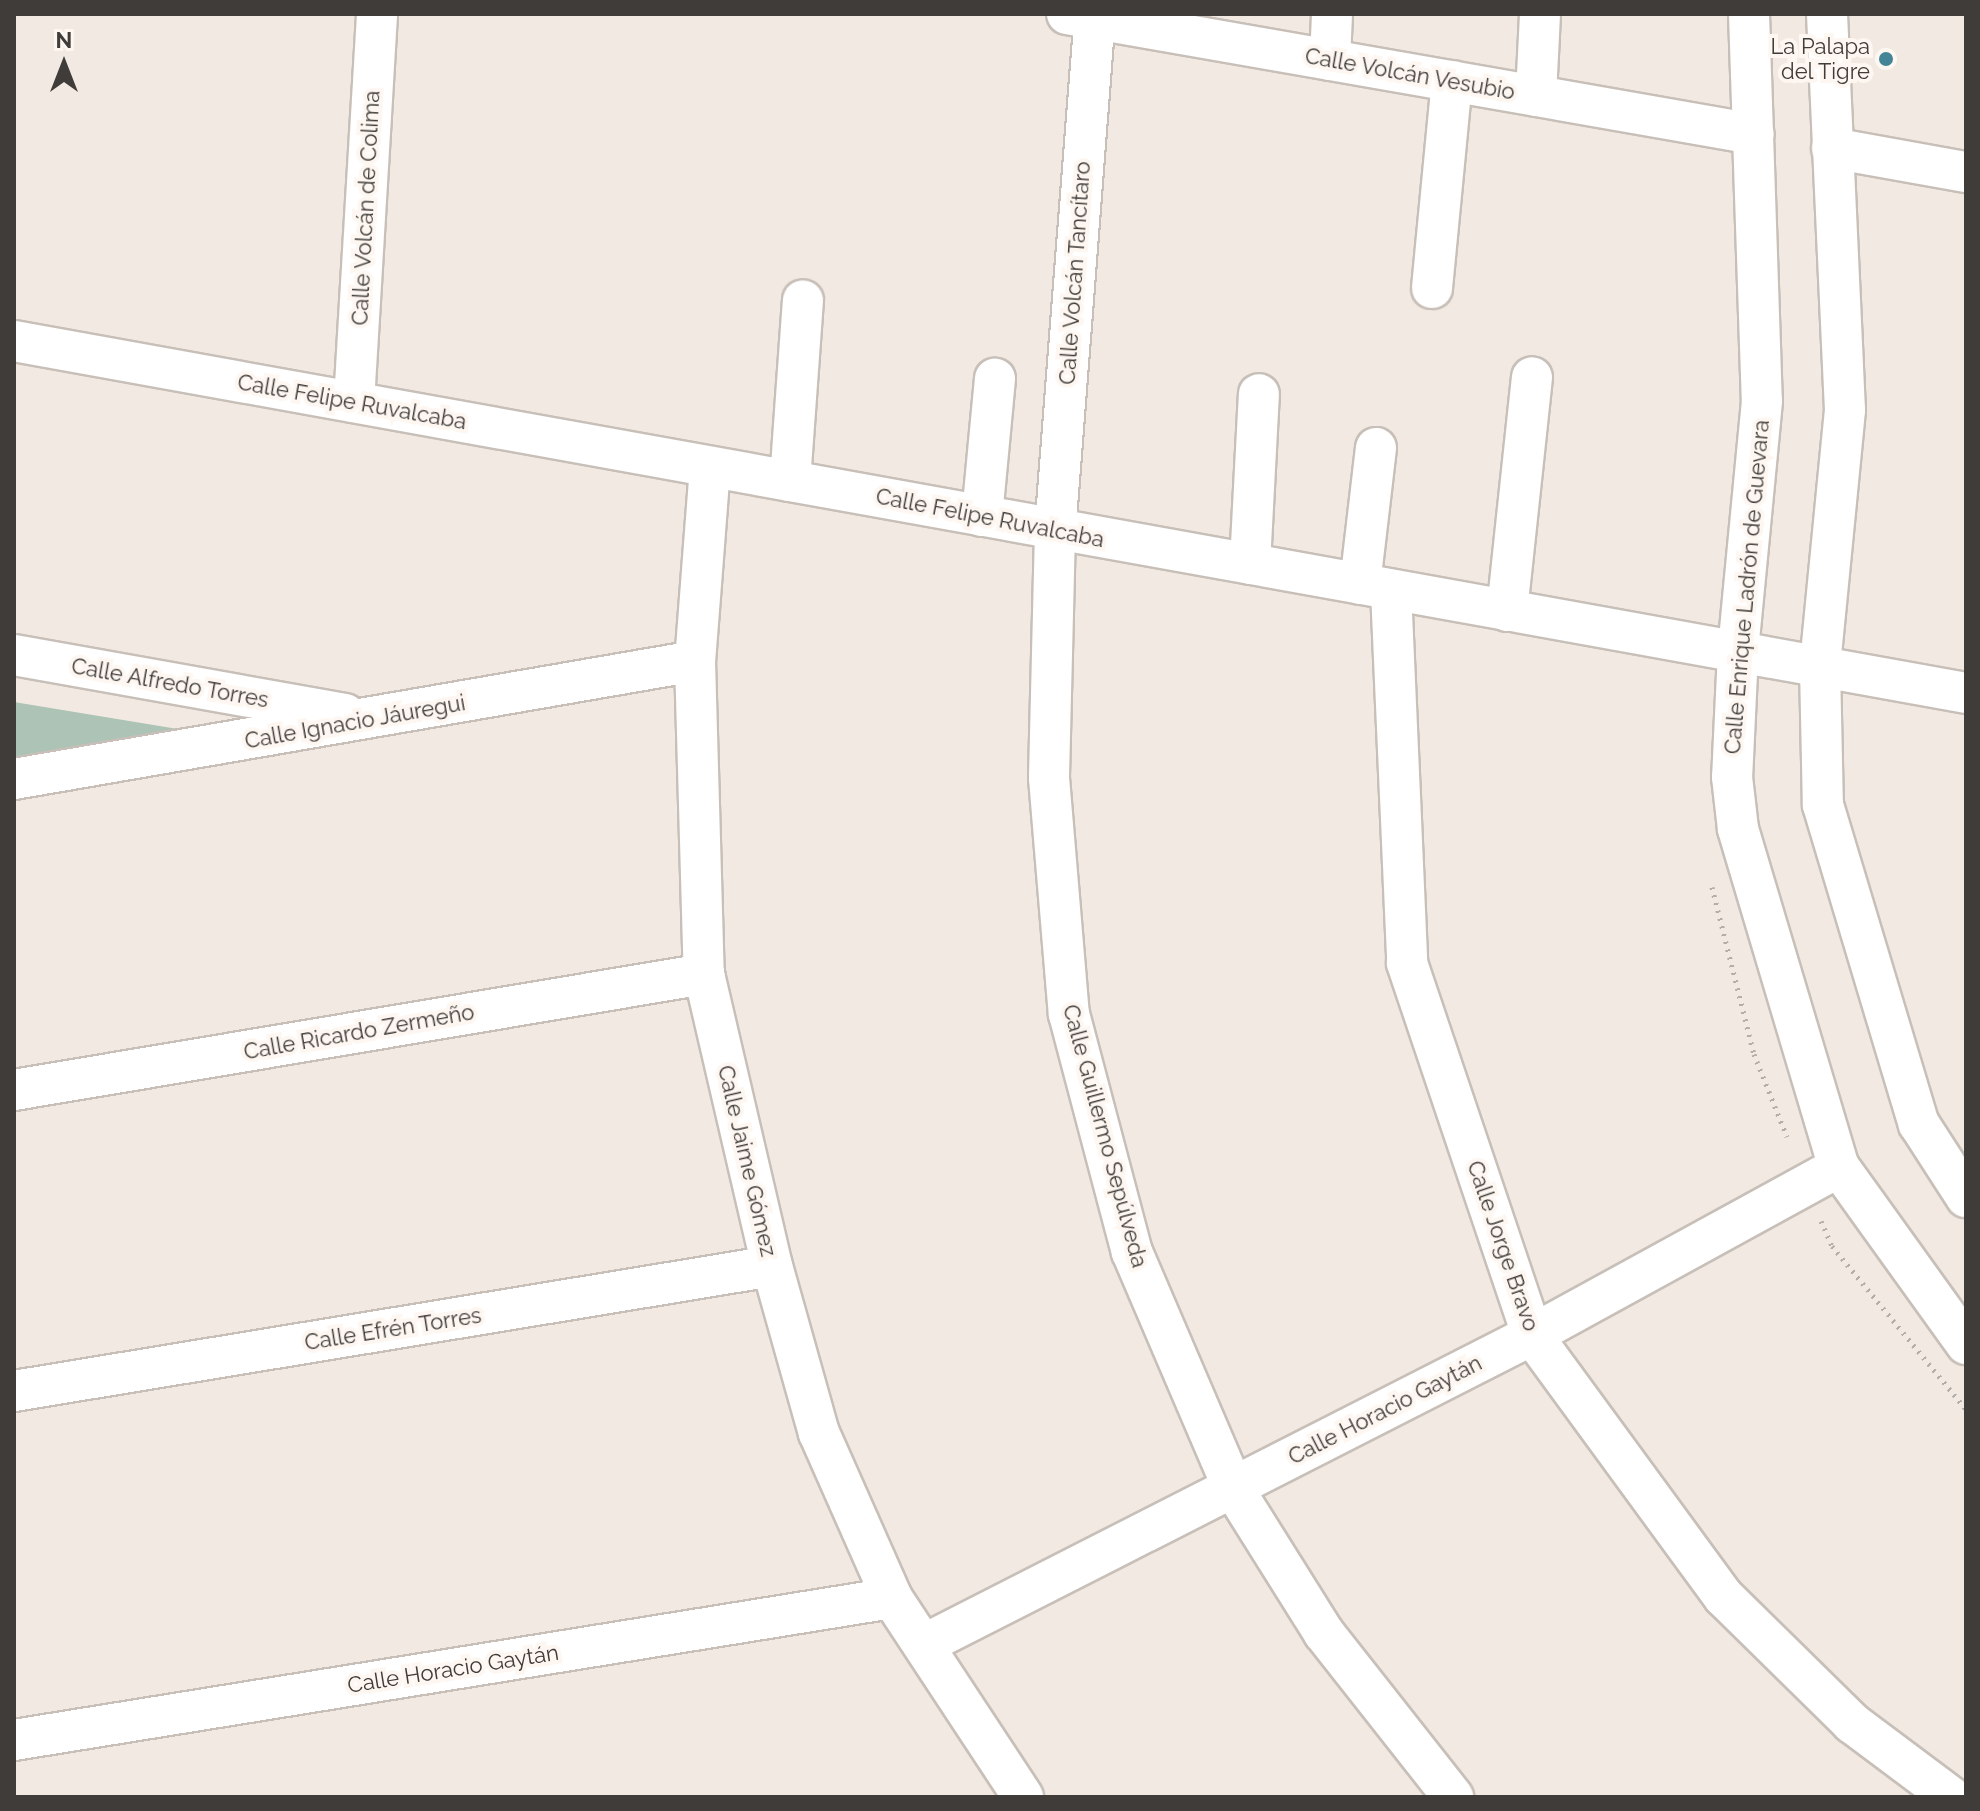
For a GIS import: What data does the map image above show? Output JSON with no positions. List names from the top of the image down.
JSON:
{
  "streets": {
    "street": [
      "Calle Volcán Vesubio",
      "Calle Volcán de Colima",
      "Calle Volcán Tancítaro",
      "Calle Felipe Ruvalcaba",
      "Calle Enrique Ladrón de Guevara",
      "Calle Alfredo Torres",
      "Calle Ignacio Jáuregui",
      "Calle Ricardo Zermeño",
      "Calle Guillermo Sepúlveda",
      "Calle Jaime Gómez",
      "Calle Jorge Bravo",
      "Calle Efrén Torres",
      "Calle Horacio Gaytán"
    ]
  },
  "crossings": [
    ["Calle Volcán Vesubio", "Calle Volcán Tancítaro"],
    ["Calle Volcán Vesubio", "Calle Enrique Ladrón de Guevara"],
    ["Calle Volcán de Colima", "Calle Felipe Ruvalcaba"],
    ["Calle Volcán Tancítaro", "Calle Felipe Ruvalcaba"],
    ["Calle Volcán Tancítaro", "Calle Guillermo Sepúlveda"],
    ["Calle Felipe Ruvalcaba", "Calle Enrique Ladrón de Guevara"],
    ["Calle Felipe Ruvalcaba", "Calle Guillermo Sepúlveda"],
    ["Calle Felipe Ruvalcaba", "Calle Jaime Gómez"],
    ["Calle Felipe Ruvalcaba", "Calle Jorge Bravo"],
    ["Calle Enrique Ladrón de Guevara", "Calle Horacio Gaytán"],
    ["Calle Alfredo Torres", "Calle Ignacio Jáuregui"],
    ["Calle Ignacio Jáuregui", "Calle Jaime Gómez"],
    ["Calle Ricardo Zermeño", "Calle Jaime Gómez"],
    ["Calle Guillermo Sepúlveda", "Calle Horacio Gaytán"],
    ["Calle Jaime Gómez", "Calle Efrén Torres"],
    ["Calle Jaime Gómez", "Calle Horacio Gaytán"],
    ["Calle Jorge Bravo", "Calle Horacio Gaytán"]
  ],
  "places": ["La Palapa del Tigre"],
  "north": "top"
}
